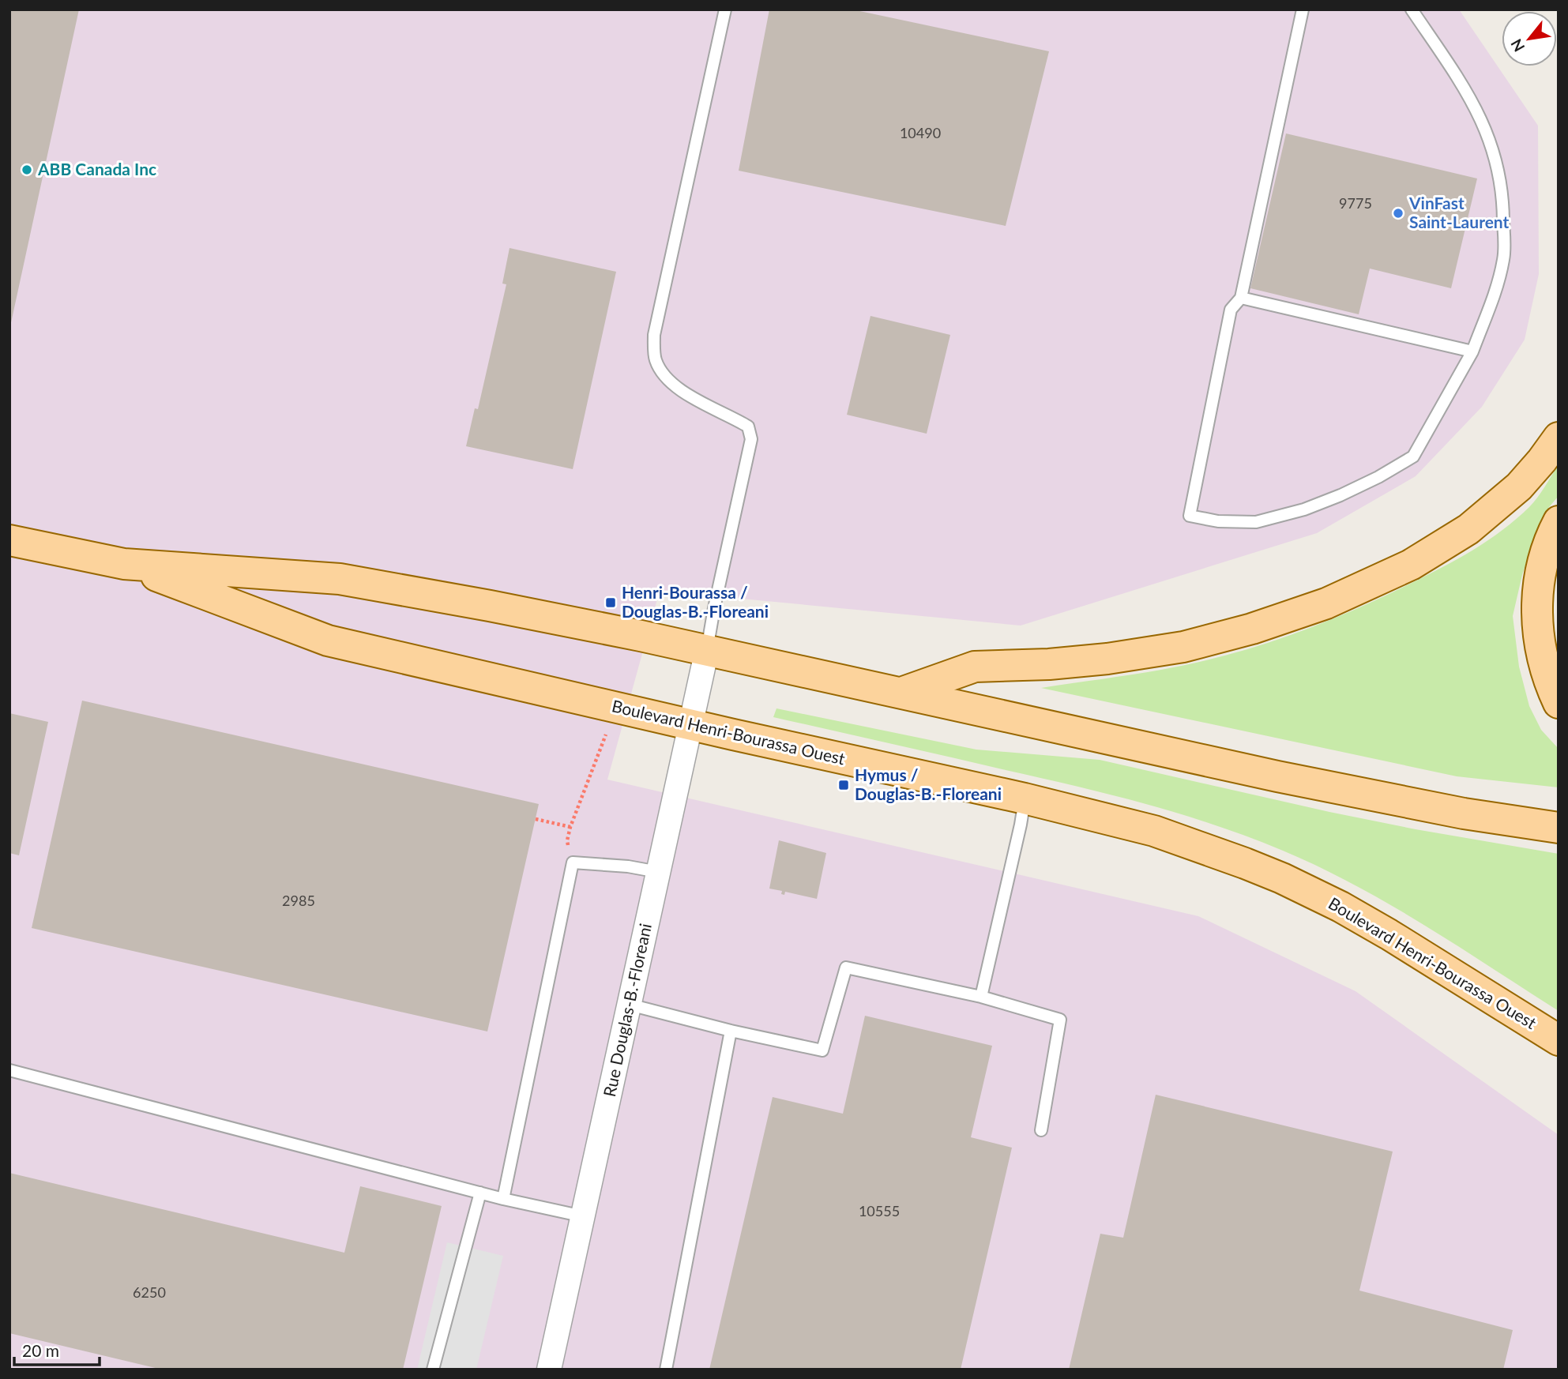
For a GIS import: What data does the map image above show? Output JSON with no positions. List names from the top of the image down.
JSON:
{
  "streets": {
    "main road": ["Boulevard Henri-Bourassa Ouest"],
    "street": ["Rue Douglas-B.-Floreani"]
  },
  "crossings": [
    ["Boulevard Henri-Bourassa Ouest", "Rue Douglas-B.-Floreani"]
  ],
  "places": {
    "other": ["ABB Canada Inc", "VinFast Saint-Laurent"],
    "transit": ["Henri-Bourassa / Douglas-B.-Floreani", "Hymus / Douglas-B.-Floreani"]
  },
  "house_numbers": [
    "10490",
    "9775",
    "2985",
    "10555",
    "6250"
  ],
  "scale_bar": "20 m",
  "north": "bottom left"
}
